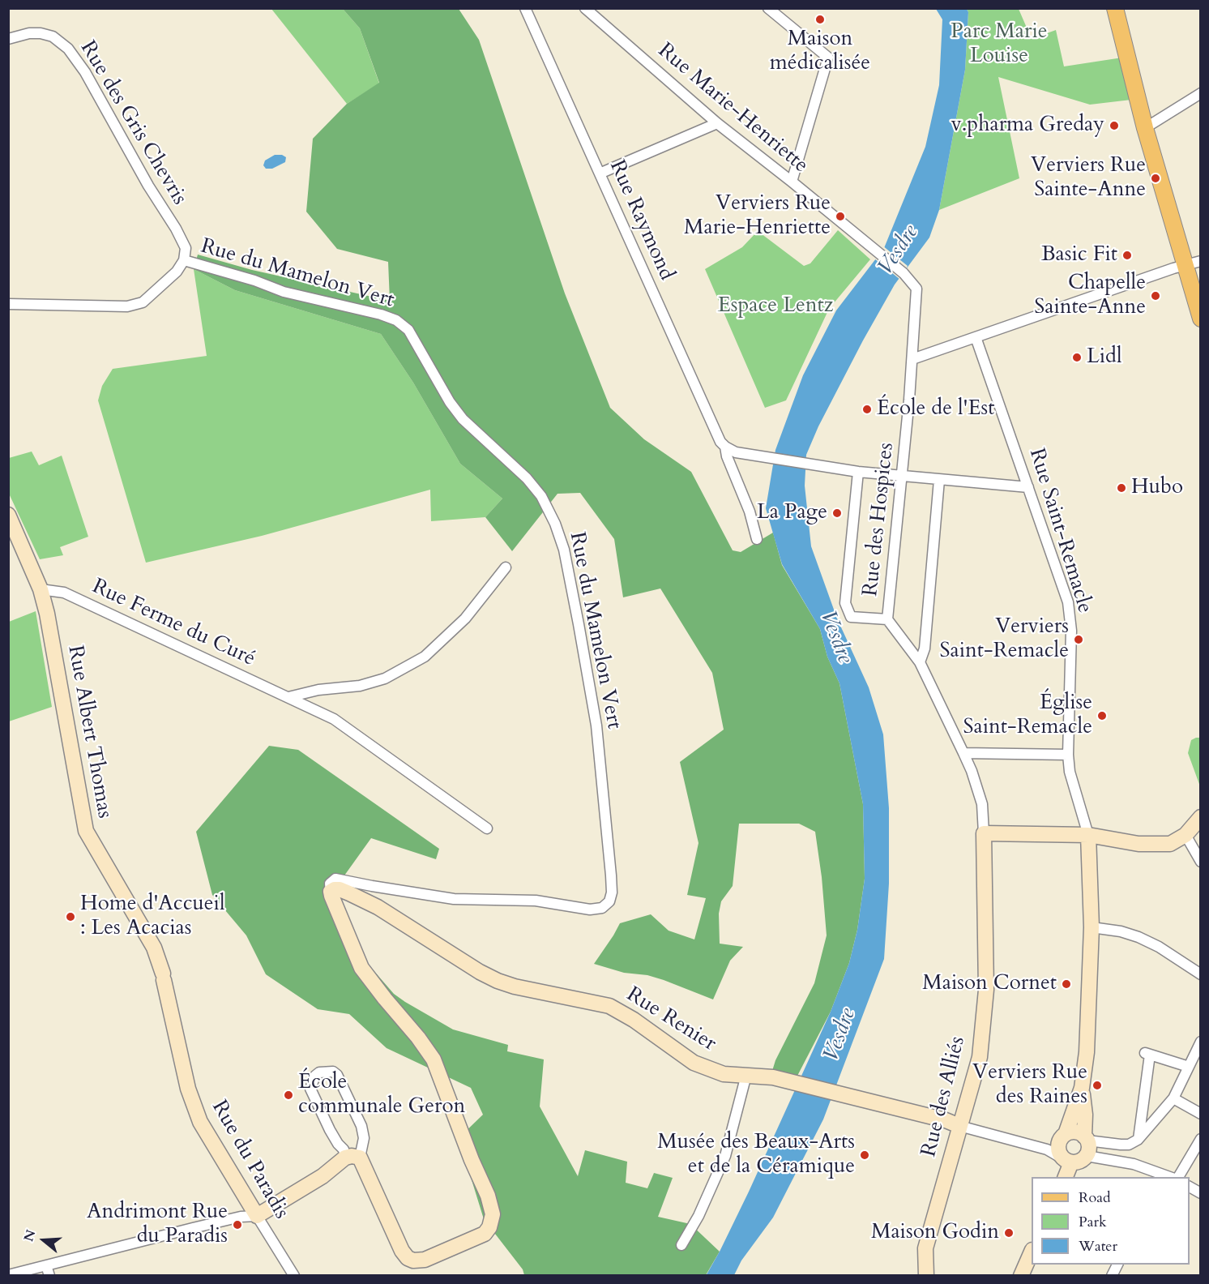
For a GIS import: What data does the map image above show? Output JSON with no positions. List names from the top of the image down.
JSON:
{
  "streets": {
    "street": [
      "Rue Marie-Henriette",
      "Rue des Gris Chevris",
      "Rue Raymond",
      "Rue du Mamelon Vert",
      "Rue des Hospices",
      "Rue Saint-Remacle",
      "Rue Ferme du Curé",
      "Rue Albert Thomas",
      "Rue Renier",
      "Rue des Alliés",
      "Rue du Paradis"
    ]
  },
  "crossings": [
    ["Rue Marie-Henriette", "Rue des Hospices"],
    ["Rue des Gris Chevris", "Rue du Mamelon Vert"],
    ["Rue du Mamelon Vert", "Rue Renier"],
    ["Rue des Hospices", "Rue des Alliés"],
    ["Rue Ferme du Curé", "Rue Albert Thomas"],
    ["Rue Albert Thomas", "Rue du Paradis"],
    ["Rue Renier", "Rue des Alliés"]
  ],
  "water": ["Vesdre"],
  "parks": ["Parc Marie Louise", "Espace Lentz"],
  "places": [
    "Maison médicalisée",
    "v.pharma Greday",
    "Verviers Rue Sainte-Anne",
    "Verviers Rue Marie-Henriette",
    "Basic Fit",
    "Chapelle Sainte-Anne",
    "Lidl",
    "École de l'Est",
    "Hubo",
    "La Page",
    "Verviers Saint-Remacle",
    "Église Saint-Remacle",
    "Home d'Accueil : Les Acacias",
    "Maison Cornet",
    "Verviers Rue des Raines",
    "École communale Geron",
    "Musée des Beaux-Arts et de la Céramique",
    "Andrimont Rue du Paradis",
    "Maison Godin"
  ],
  "legend": ["Road", "Park", "Water"],
  "north": "left"
}
